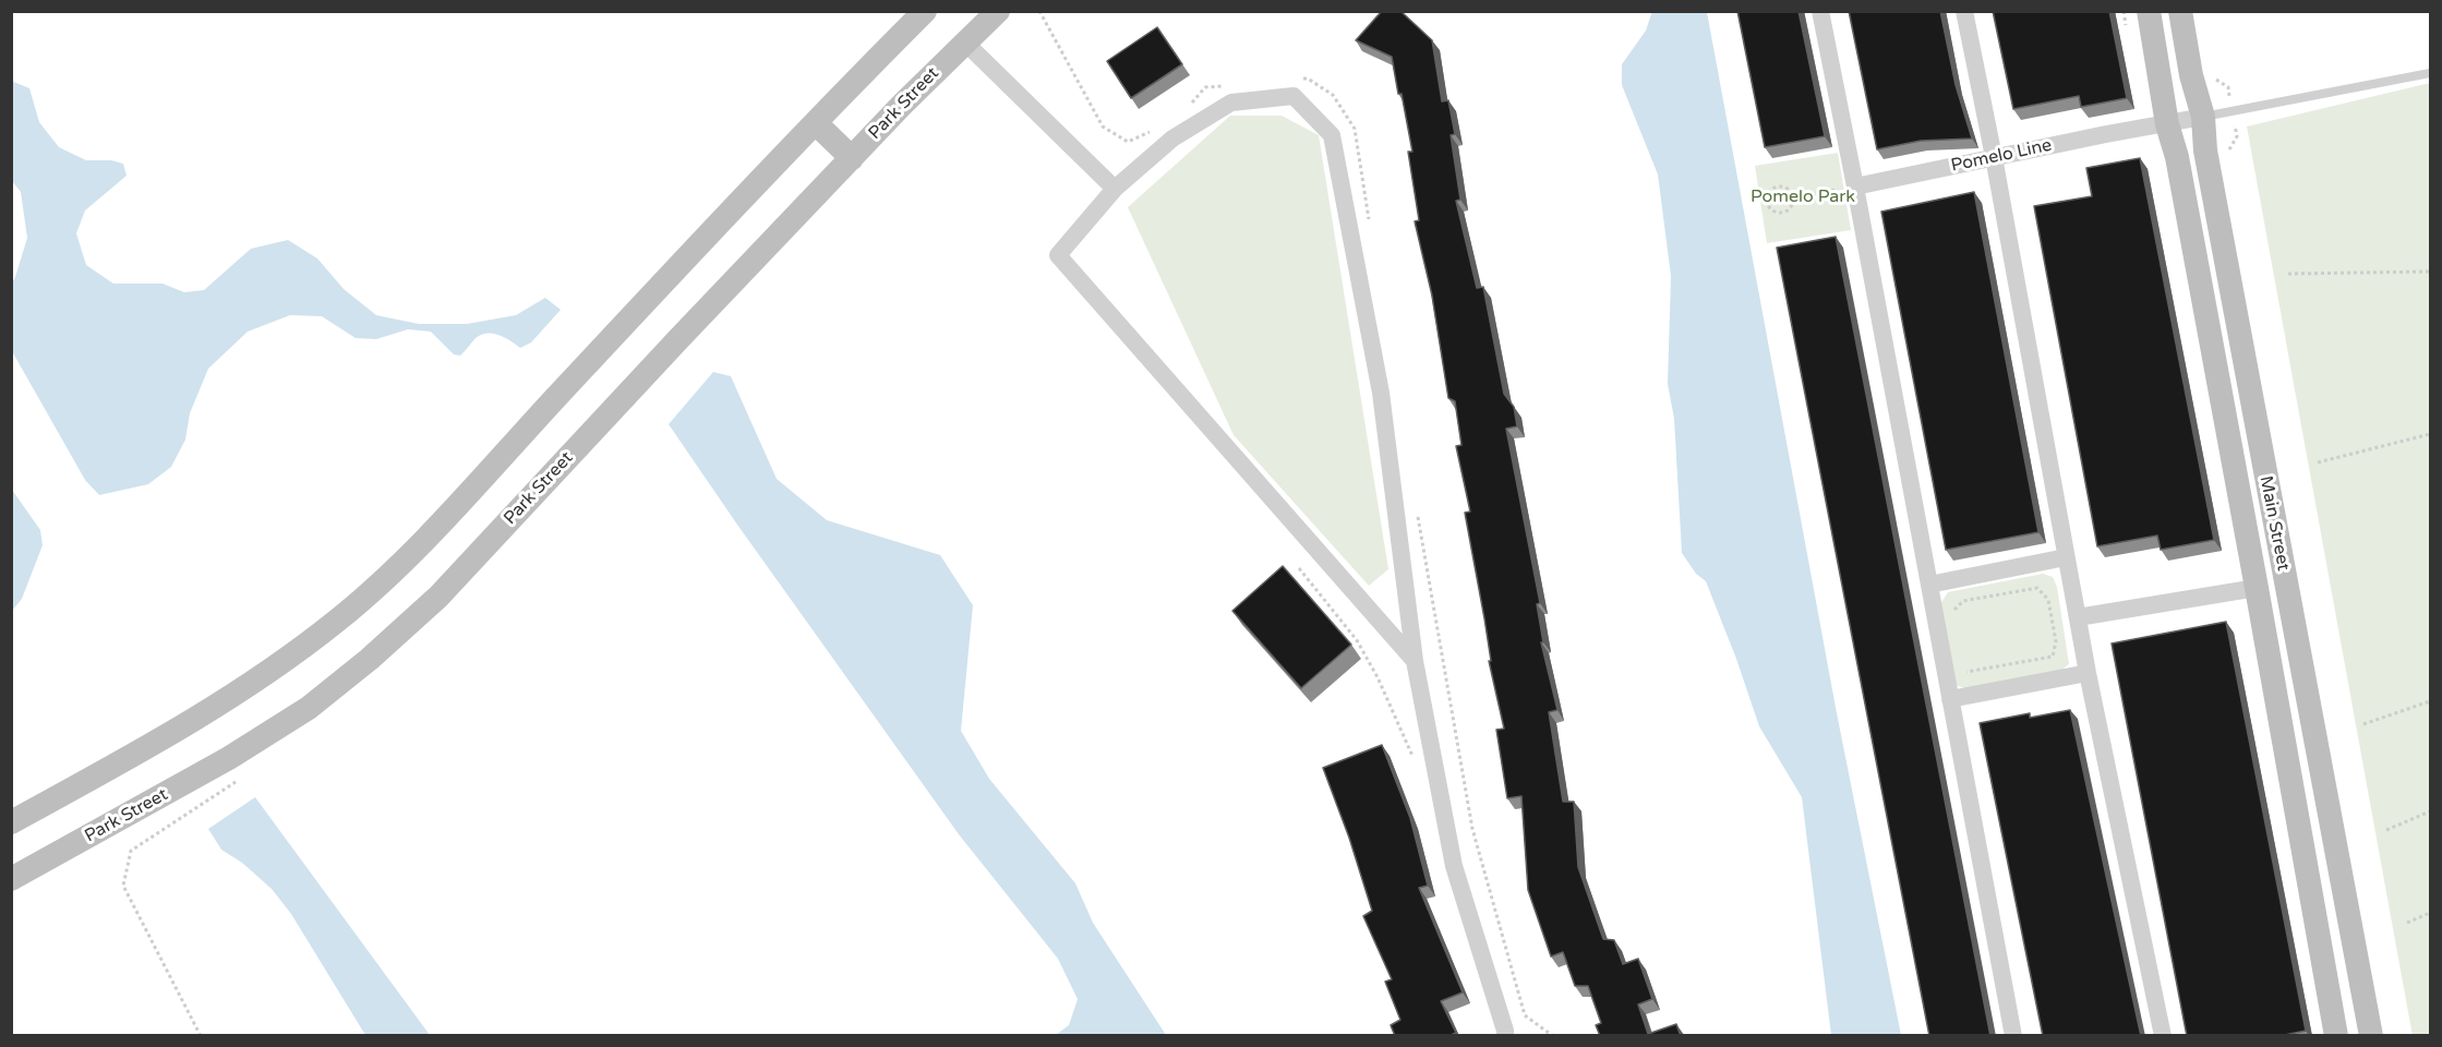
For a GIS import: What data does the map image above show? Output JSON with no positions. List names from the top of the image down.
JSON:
{
  "streets": {
    "street": ["Park Street", "Pomelo Line", "Main Street"]
  },
  "crossings": [
    ["Pomelo Line", "Main Street"]
  ],
  "parks": ["Pomelo Park"]
}
